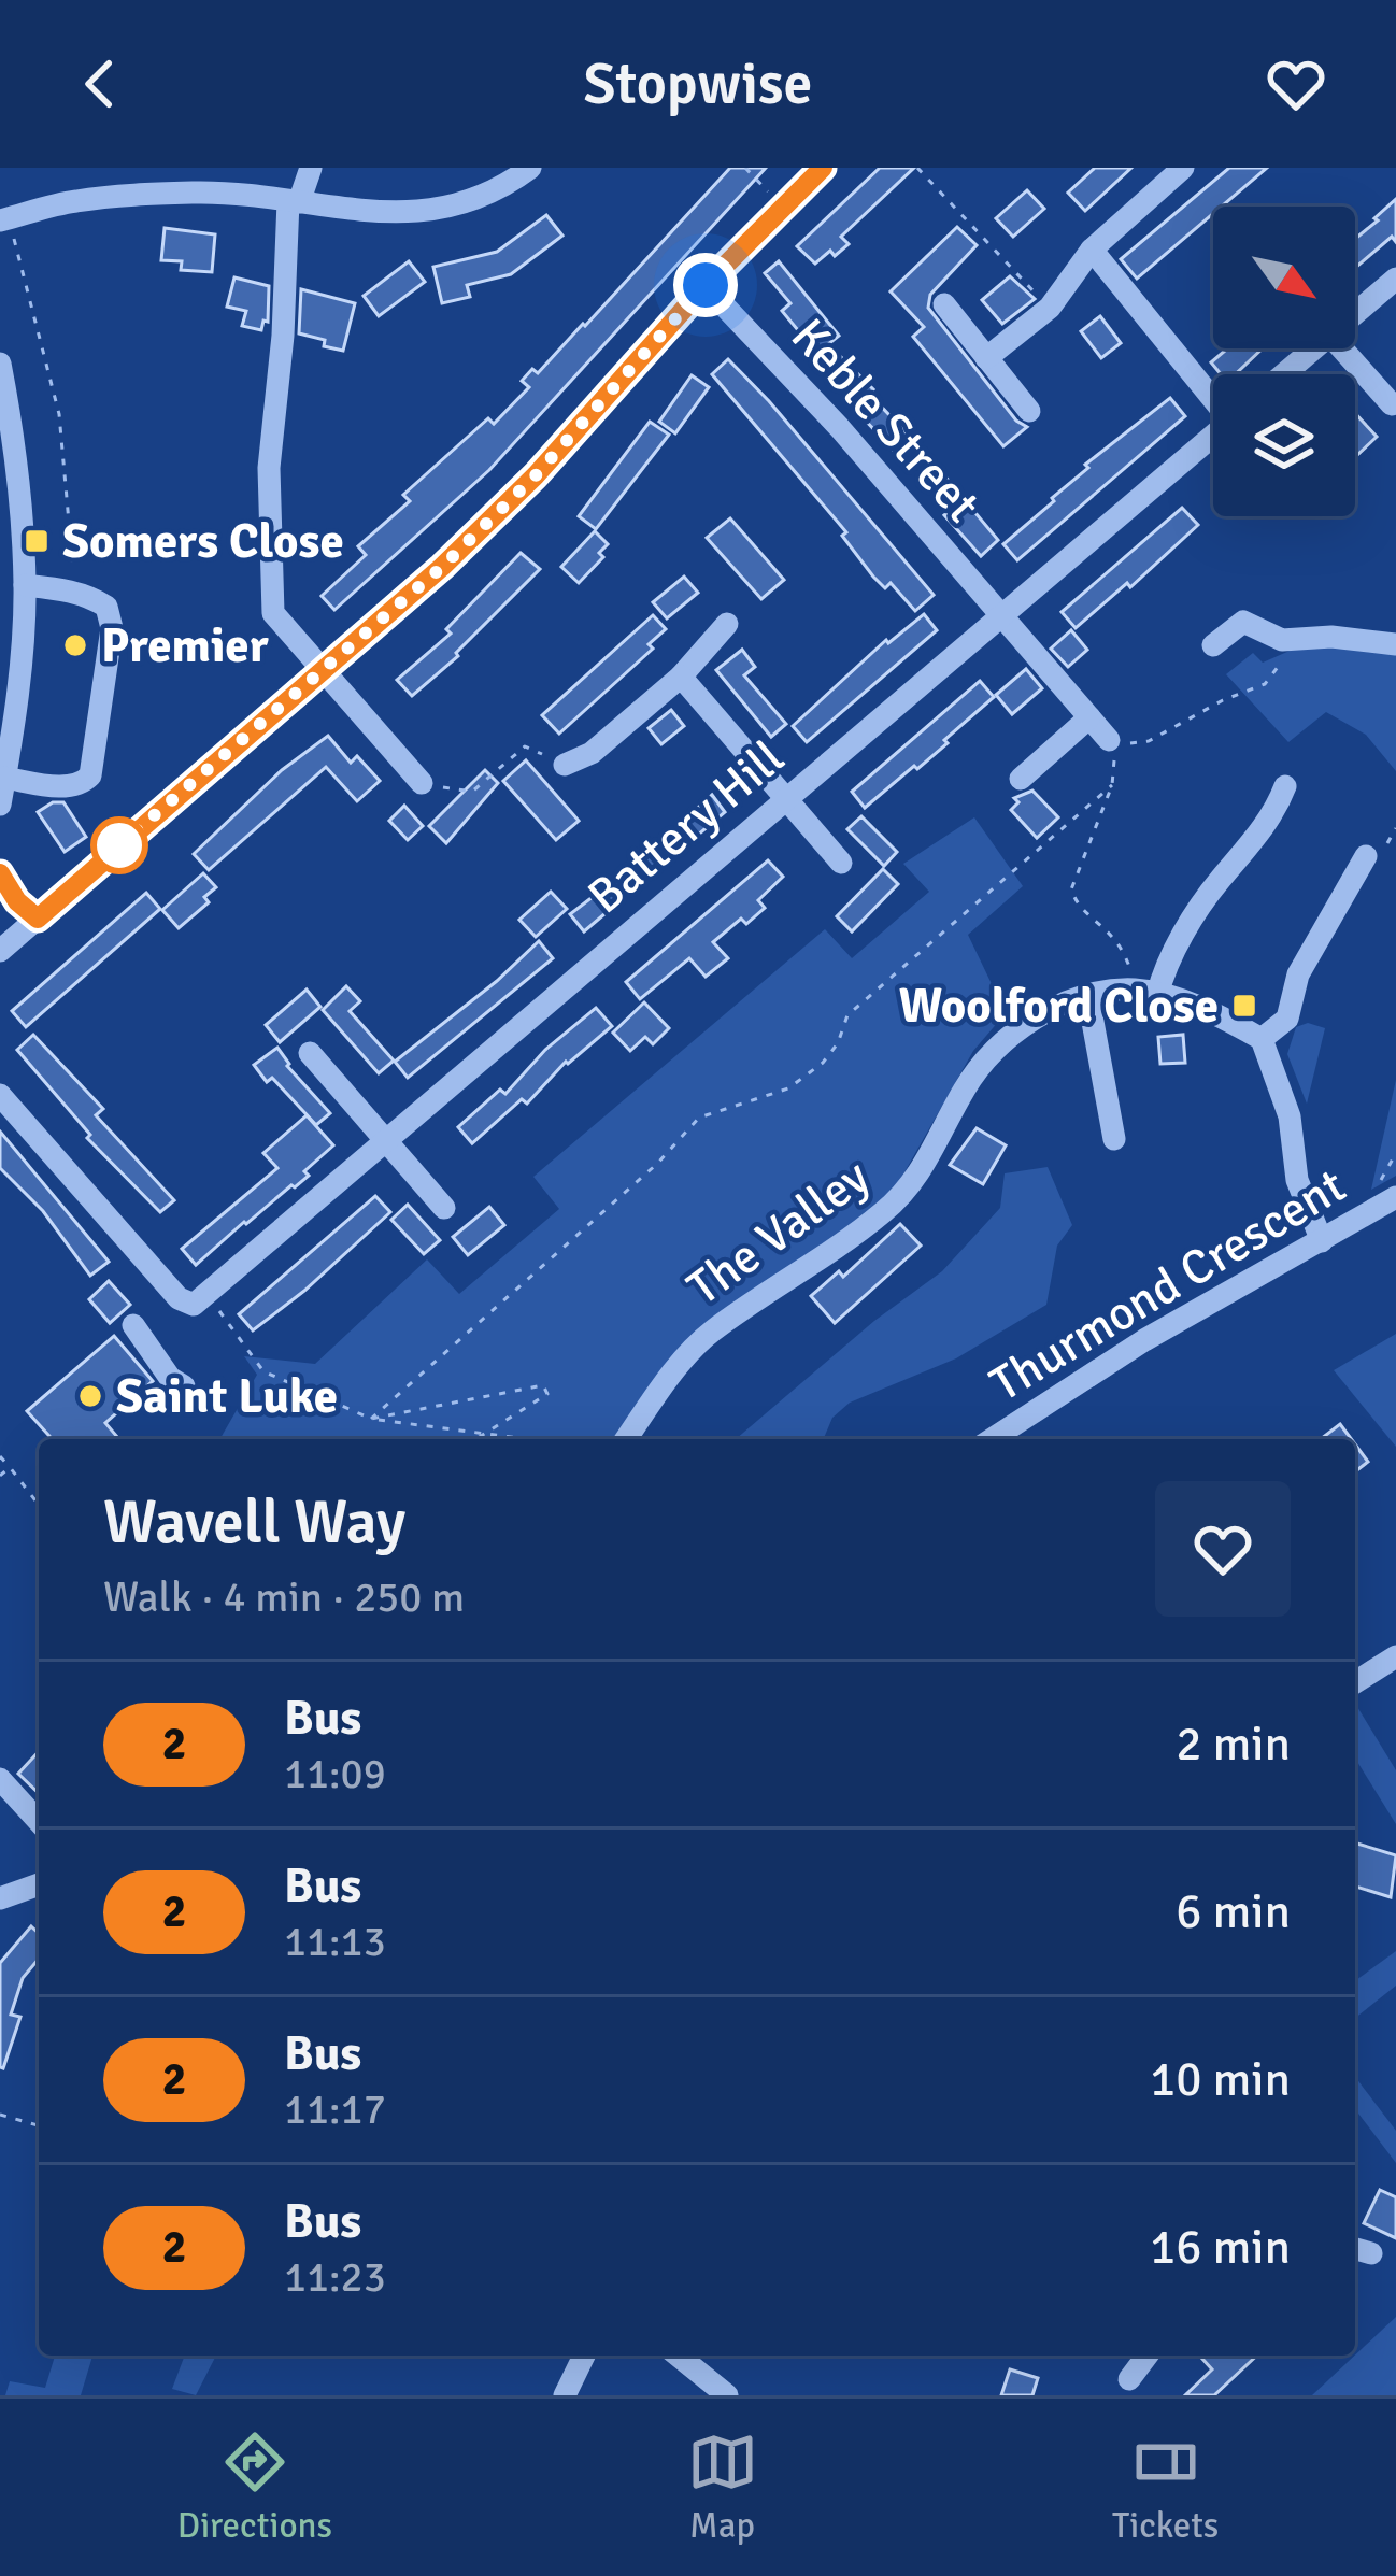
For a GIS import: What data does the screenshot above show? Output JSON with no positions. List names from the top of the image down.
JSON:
{
  "streets": {
    "street": [
      "Keble Street",
      "Battery Hill",
      "The Valley",
      "Thurmond Crescent"
    ]
  },
  "crossings": [
    ["Keble Street", "Battery Hill"]
  ],
  "places": {
    "transit": ["Somers Close", "Woolford Close"],
    "other": ["Premier", "Saint Luke"]
  },
  "lines": ["bus line 2"],
  "north": "bottom right",
  "page": {
    "header": "Stopwise",
    "heading": ["Wavell Way", "Walk · 4 min · 250 m"],
    "list": [
      {
        "mark": "2",
        "name": "Bus",
        "note": "11:09",
        "value": "2 min"
      },
      {
        "mark": "2",
        "name": "Bus",
        "note": "11:13",
        "value": "6 min"
      },
      {
        "mark": "2",
        "name": "Bus",
        "note": "11:17",
        "value": "10 min"
      },
      {
        "mark": "2",
        "name": "Bus",
        "note": "11:23",
        "value": "16 min"
      }
    ],
    "tabs": ["Directions", "Map", "Tickets"]
  }
}
